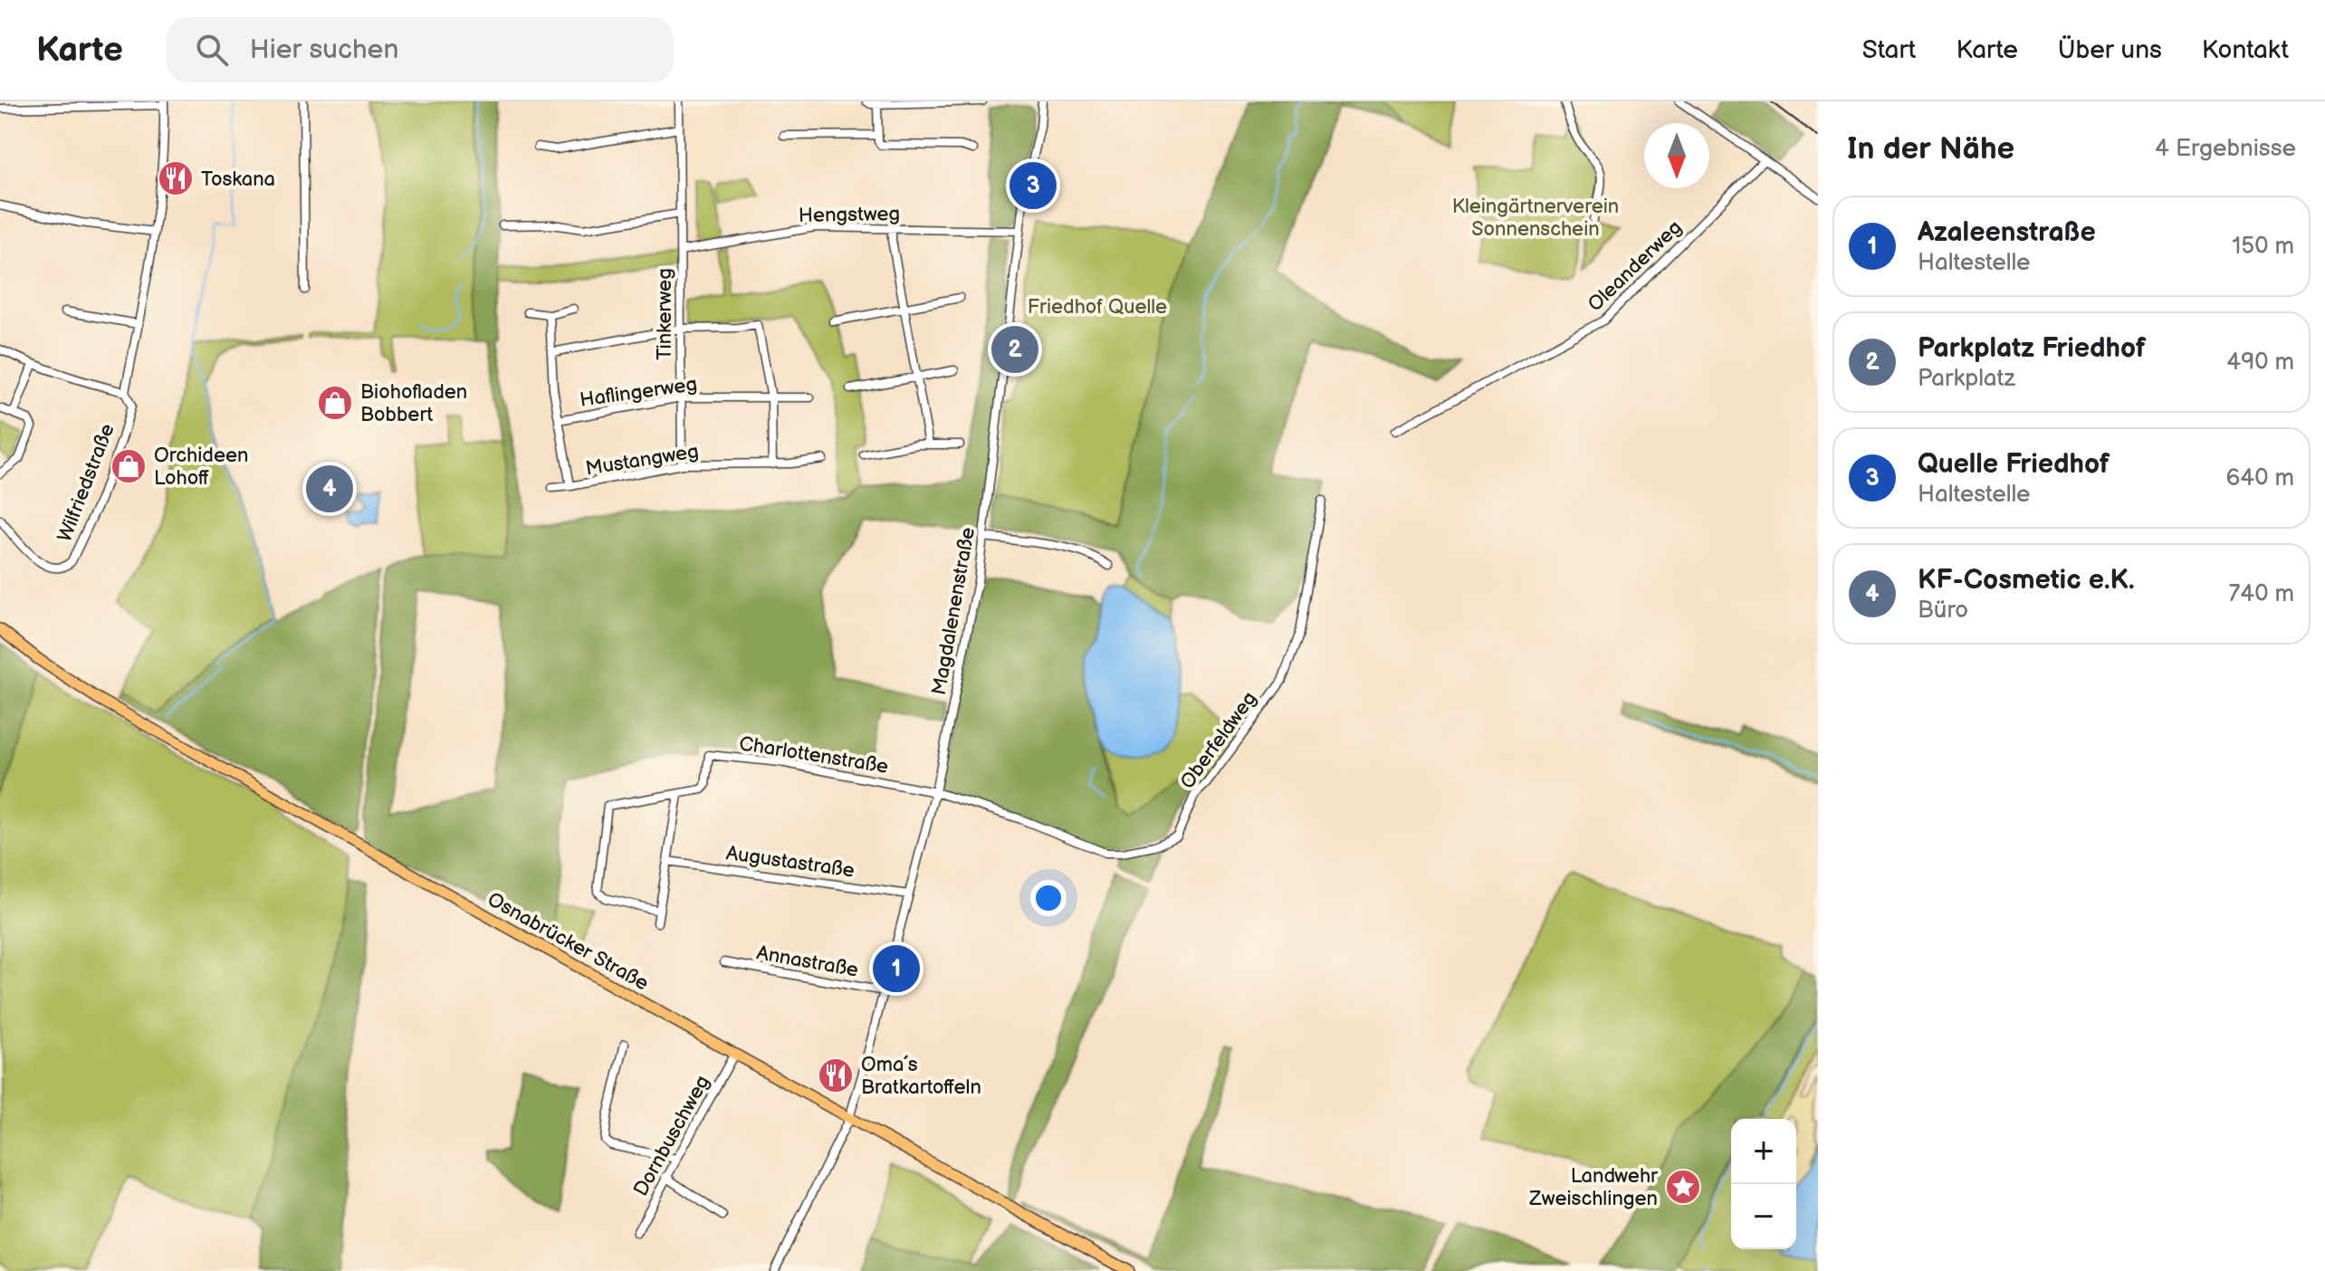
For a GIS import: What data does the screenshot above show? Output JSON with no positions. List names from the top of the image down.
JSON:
{
  "streets": {
    "main road": ["Osnabrücker Straße"],
    "street": [
      "Hengstweg",
      "Oleanderweg",
      "Tinkerweg",
      "Haflingerweg",
      "Mustangweg",
      "Wilfriedstraße",
      "Magdalenenstraße",
      "Oberfeldweg",
      "Charlottenstraße",
      "Augustastraße",
      "Annastraße",
      "Dornbuschweg"
    ]
  },
  "crossings": [
    ["Hengstweg", "Tinkerweg"],
    ["Hengstweg", "Magdalenenstraße"],
    ["Tinkerweg", "Haflingerweg"],
    ["Tinkerweg", "Mustangweg"],
    ["Magdalenenstraße", "Oberfeldweg"],
    ["Magdalenenstraße", "Charlottenstraße"],
    ["Magdalenenstraße", "Augustastraße"],
    ["Magdalenenstraße", "Osnabrücker Straße"],
    ["Magdalenenstraße", "Annastraße"],
    ["Oberfeldweg", "Charlottenstraße"],
    ["Osnabrücker Straße", "Dornbuschweg"]
  ],
  "parks": ["Kleingärtnerverein Sonnenschein", "Friedhof Quelle"],
  "places": {
    "restaurant": ["Toskana", "Oma´s Bratkartoffeln"],
    "shop": ["Biohofladen Bobbert", "Orchideen Lohoff"],
    "place": ["Landwehr Zweischlingen"]
  },
  "north": "bottom",
  "page": {
    "header": "Karte",
    "search": "Hier suchen",
    "nav": [
      "Start",
      "Karte",
      "Über uns",
      "Kontakt"
    ],
    "heading": ["In der Nähe", "4 Ergebnisse"],
    "pins": [
      "3",
      "2",
      "4",
      "1"
    ],
    "list": [
      {
        "mark": "1",
        "name": "Azaleenstraße",
        "note": "Haltestelle",
        "value": "150 m"
      },
      {
        "mark": "2",
        "name": "Parkplatz Friedhof",
        "note": "Parkplatz",
        "value": "490 m"
      },
      {
        "mark": "3",
        "name": "Quelle Friedhof",
        "note": "Haltestelle",
        "value": "640 m"
      },
      {
        "mark": "4",
        "name": "KF-Cosmetic e.K.",
        "note": "Büro",
        "value": "740 m"
      }
    ],
    "map_buttons": ["+", "−"]
  }
}
